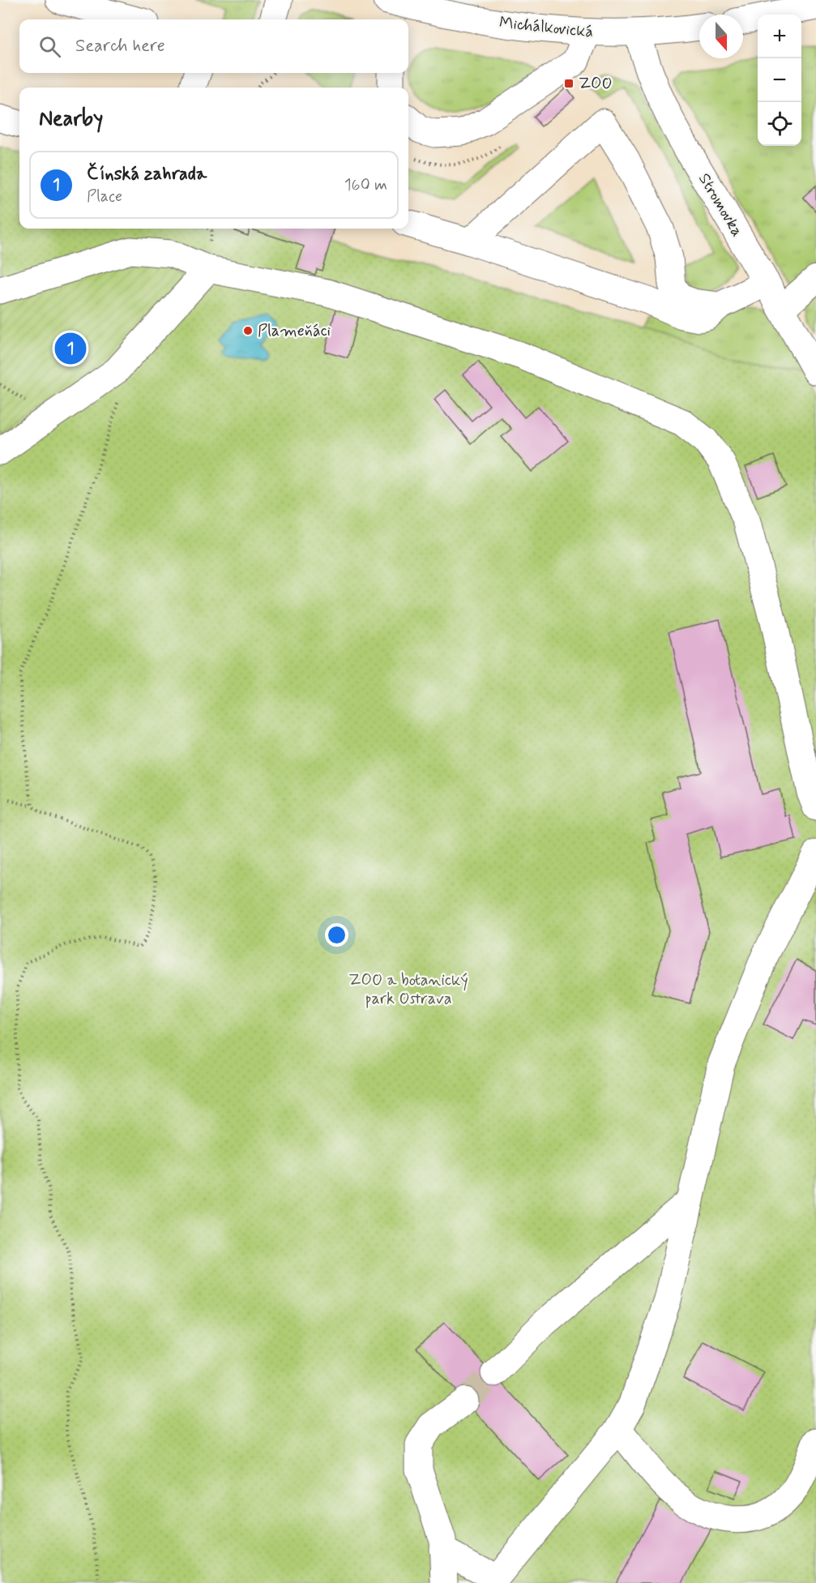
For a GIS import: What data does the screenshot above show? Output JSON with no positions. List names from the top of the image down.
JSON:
{
  "streets": {
    "street": ["Michálkovická", "Stromovka"]
  },
  "crossings": [
    ["Michálkovická", "Stromovka"]
  ],
  "parks": ["ZOO a botanický park Ostrava"],
  "places": {
    "transit": ["ZOO"],
    "other": ["Plameňáci"]
  },
  "north": "bottom",
  "page": {
    "map_buttons": ["+", "−"],
    "search": "Search here",
    "heading": "Nearby",
    "list": [
      {
        "mark": "1",
        "name": "Čínská zahrada",
        "note": "Place",
        "value": "160 m"
      }
    ],
    "pins": "1"
  }
}
